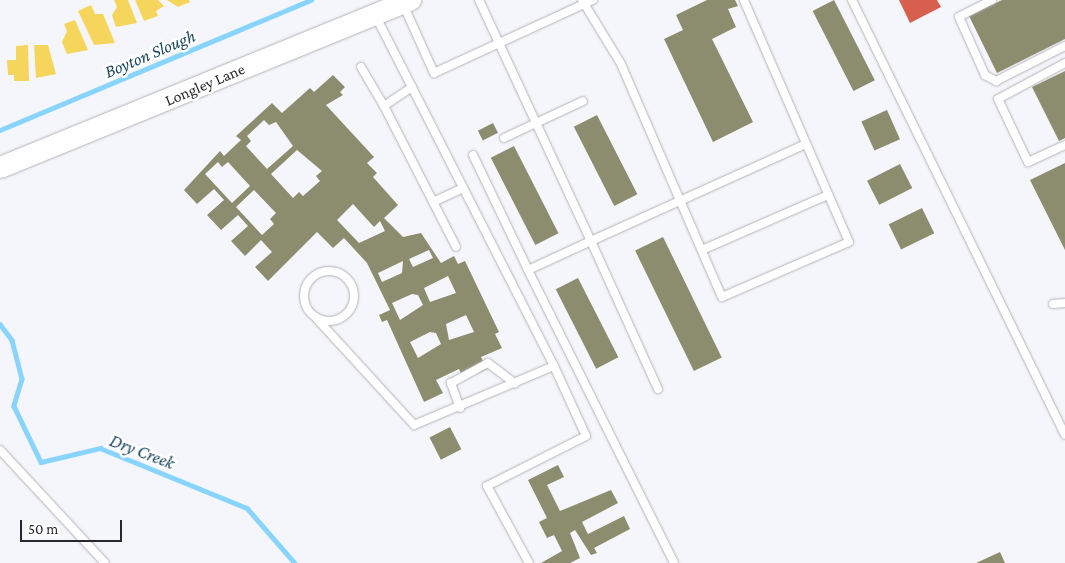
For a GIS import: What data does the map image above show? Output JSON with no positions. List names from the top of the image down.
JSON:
{
  "streets": {
    "main road": ["Longley Lane"]
  },
  "water": ["Boyton Slough", "Dry Creek"],
  "scale_bar": "50 m"
}
